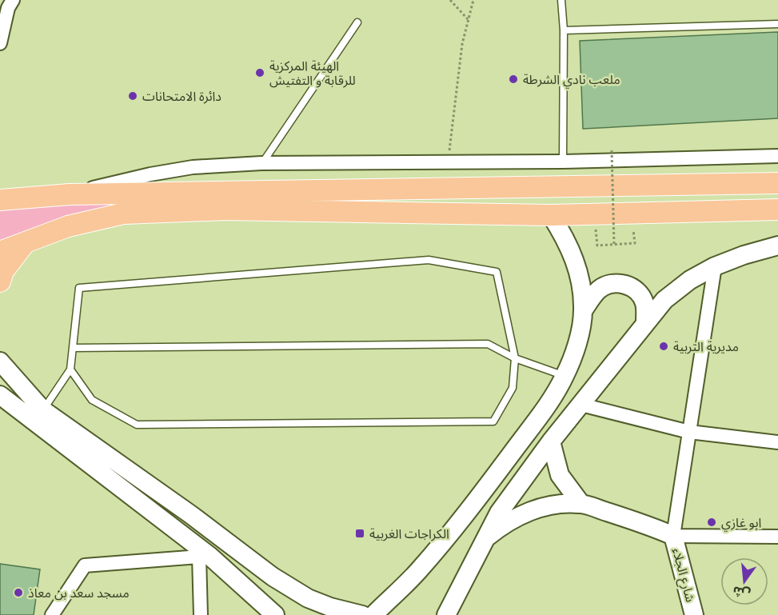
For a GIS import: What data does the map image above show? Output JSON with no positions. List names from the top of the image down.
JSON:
{
  "streets": {
    "main road": ["شارع الجلاء"]
  },
  "places": {
    "other": [
      "الهيئة المركزية للرقابة و التفتيش",
      "ملعب نادي الشرطة",
      "دائرة الامتحانات",
      "مديرية التربية",
      "ابو غازي",
      "مسجد سعد بن معاذ"
    ],
    "transit": ["الكراجات الغربية"]
  },
  "north": "bottom"
}
